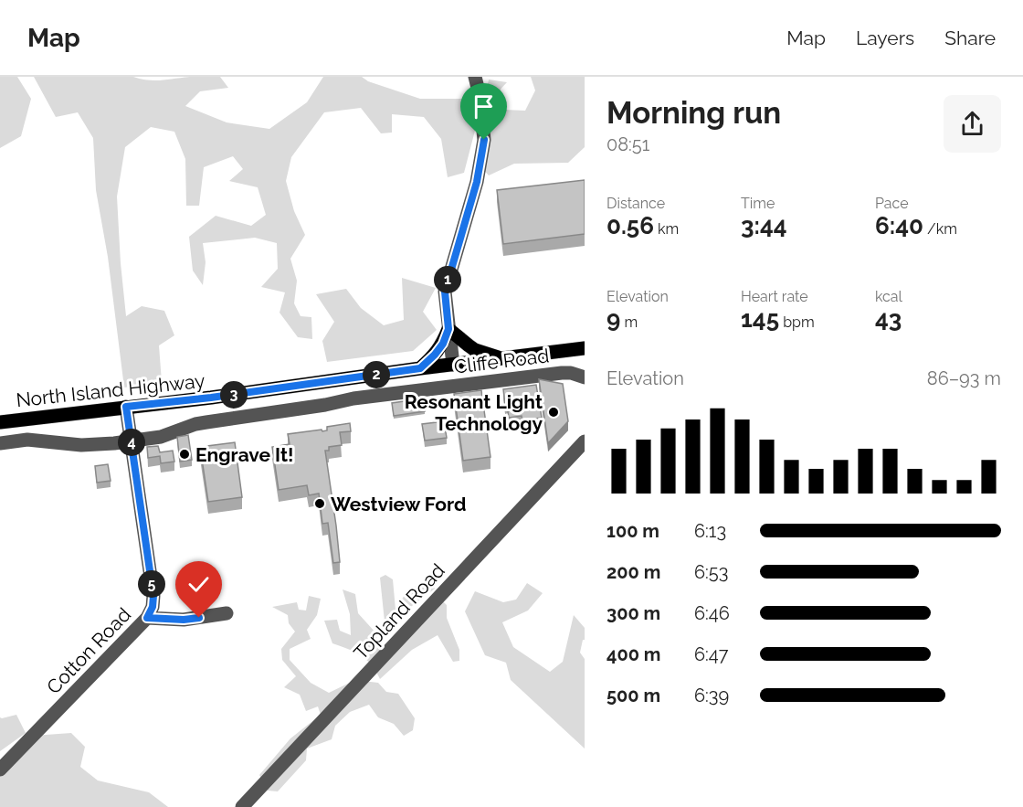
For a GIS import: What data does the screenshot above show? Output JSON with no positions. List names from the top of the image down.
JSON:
{
  "streets": {
    "main road": ["North Island Highway"],
    "street": ["Cliffe Road", "Topland Road", "Cotton Road"]
  },
  "crossings": [
    ["Cliffe Road", "Cotton Road"],
    ["North Island Highway", "Cotton Road"]
  ],
  "places": ["Resonant Light Technology", "Engrave It!", "Westview Ford"],
  "page": {
    "header": "Map",
    "nav": ["Map", "Layers", "Share"],
    "heading": ["Morning run", "08:51"],
    "stats": [
      ["Distance", "0.56 km"],
      ["Time", "3:44"],
      ["Pace", "6:40 /km"],
      ["Elevation", "9 m"],
      ["Heart rate", "145 bpm"],
      ["kcal", "43"]
    ],
    "pins": [
      "1",
      "2",
      "3",
      "4",
      "5"
    ],
    "chart": ["Elevation", "86–93 m"],
    "list": [
      {
        "name": "100 m",
        "note": "6:13"
      },
      {
        "name": "200 m",
        "note": "6:53"
      },
      {
        "name": "300 m",
        "note": "6:46"
      },
      {
        "name": "400 m",
        "note": "6:47"
      },
      {
        "name": "500 m",
        "note": "6:39"
      }
    ]
  }
}
